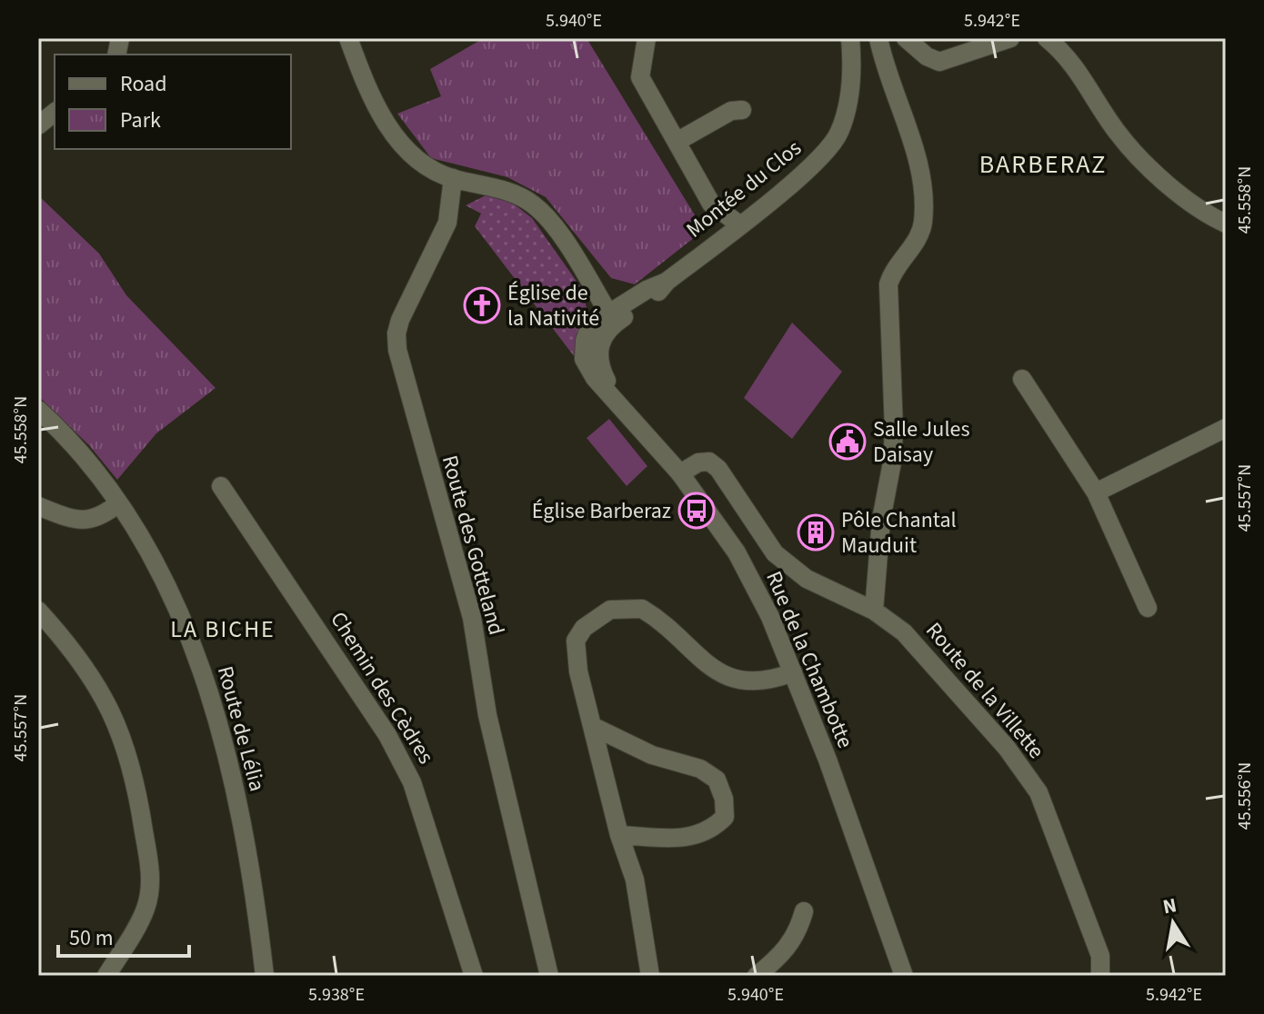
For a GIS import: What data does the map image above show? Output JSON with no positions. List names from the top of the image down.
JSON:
{
  "streets": {
    "street": [
      "Montée du Clos",
      "Route des Gotteland",
      "Rue de la Chambotte",
      "Chemin des Cèdres",
      "Route de la Villette",
      "Route de Lélia"
    ]
  },
  "crossings": [
    ["Montée du Clos", "Rue de la Chambotte"],
    ["Rue de la Chambotte", "Route de la Villette"]
  ],
  "districts": ["BARBERAZ", "LA BICHE"],
  "places": {
    "church": ["Église de la Nativité"],
    "public building": ["Salle Jules Daisay"],
    "bus stop": ["Église Barberaz"],
    "building": ["Pôle Chantal Mauduit"]
  },
  "legend": ["Road", "Park"],
  "scale_bar": "50 m",
  "north": "top",
  "coordinates": [
    "5.940°E",
    "5.942°E",
    "45.558°N",
    "45.557°N",
    "45.556°N",
    "5.938°E"
  ]
}
